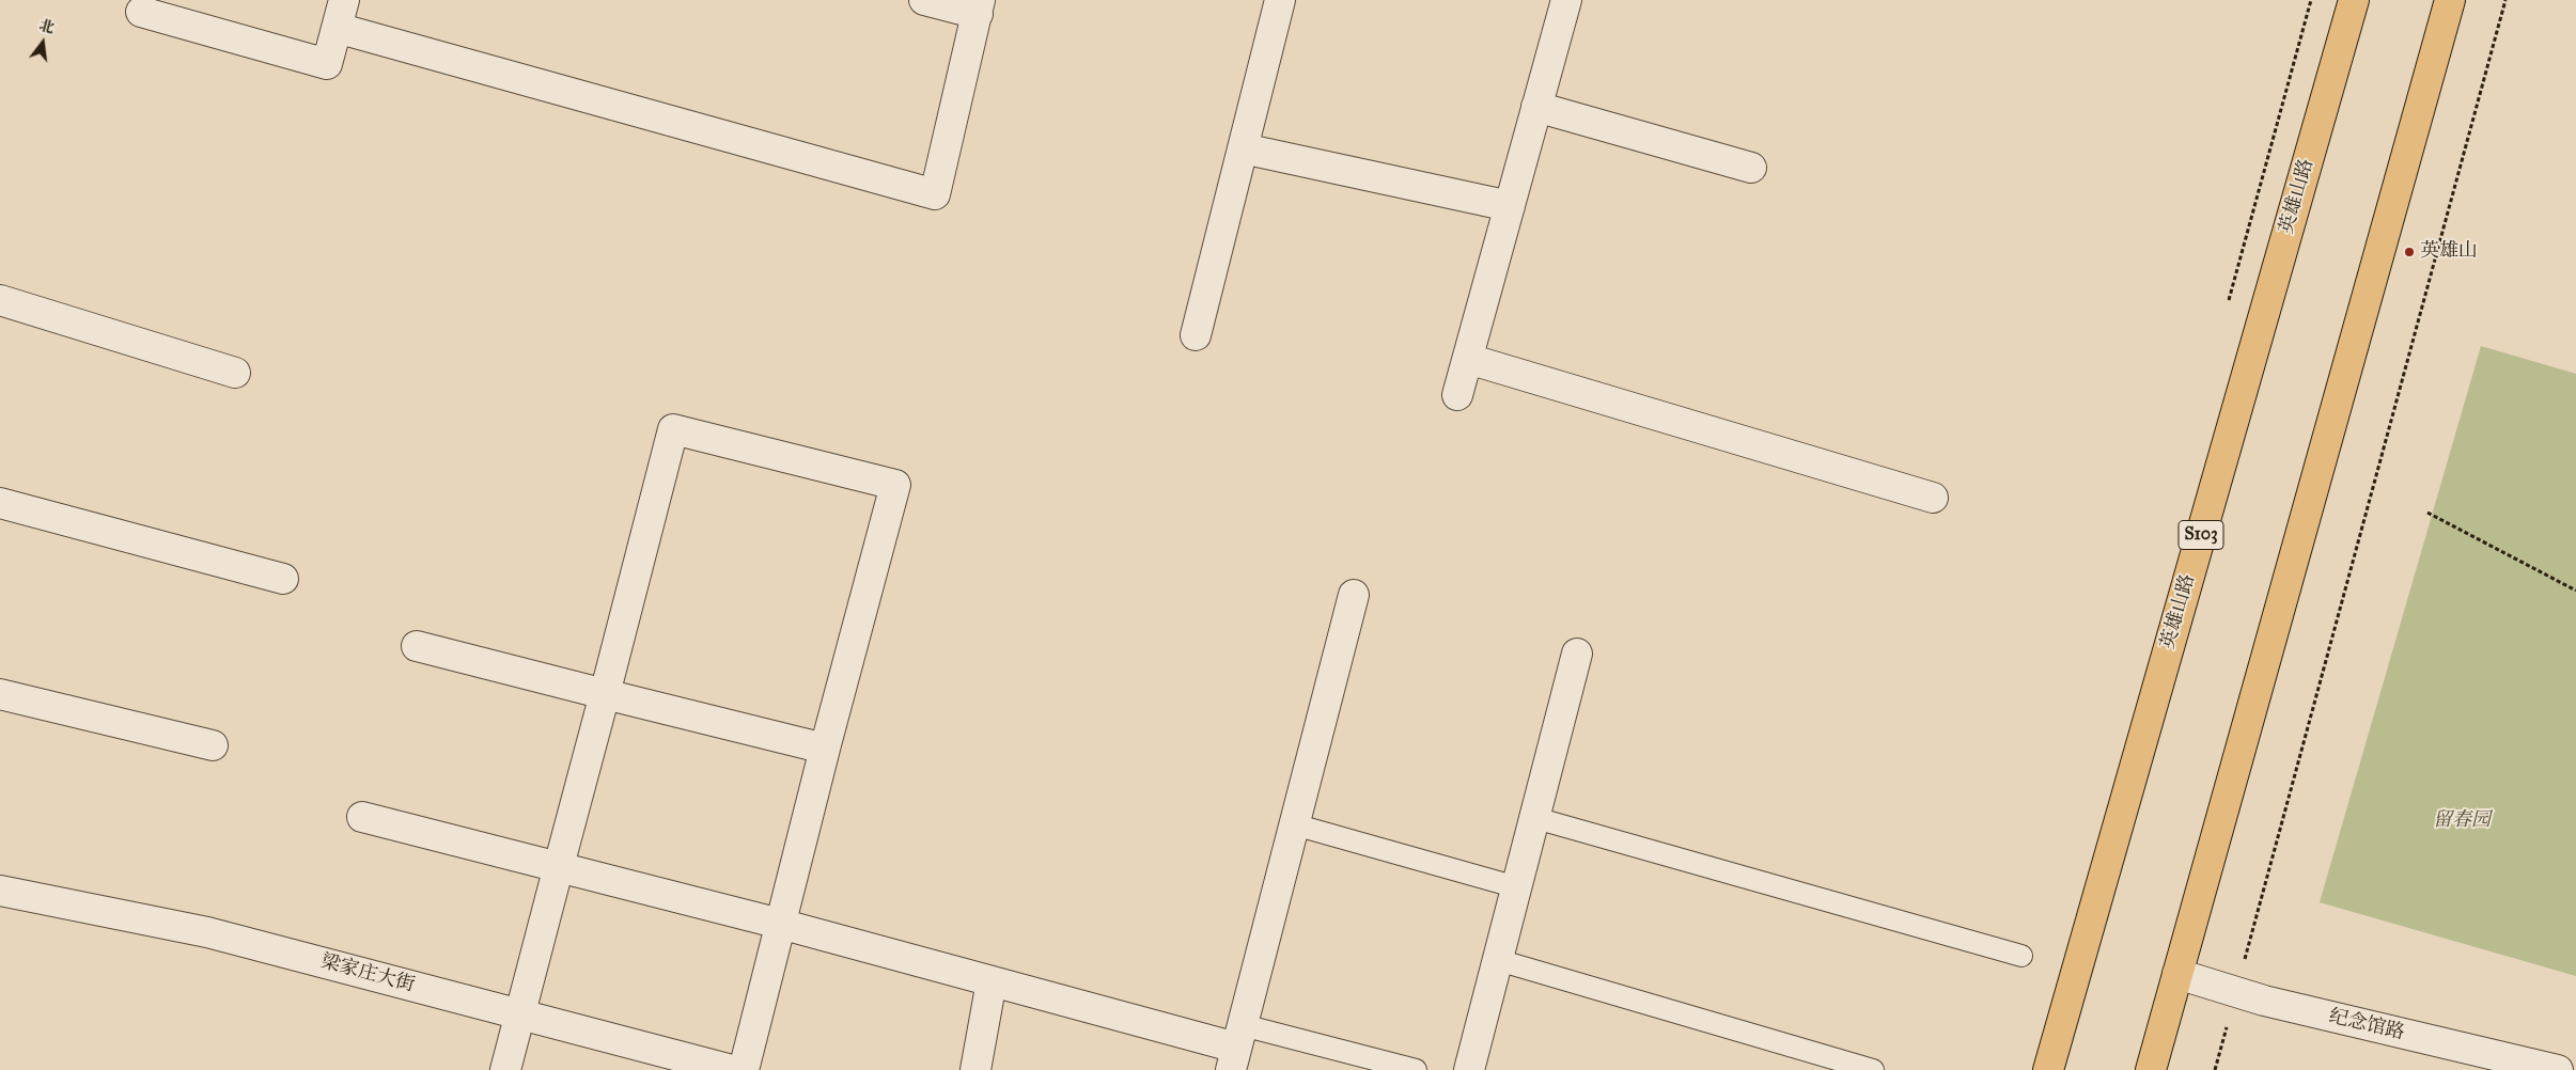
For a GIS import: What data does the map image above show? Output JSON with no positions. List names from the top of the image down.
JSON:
{
  "streets": {
    "main road": ["英雄山路", "S103"],
    "street": ["梁家庄大街", "纪念馆路"]
  },
  "parks": ["留春园"],
  "places": ["英雄山"],
  "north": "top"
}
